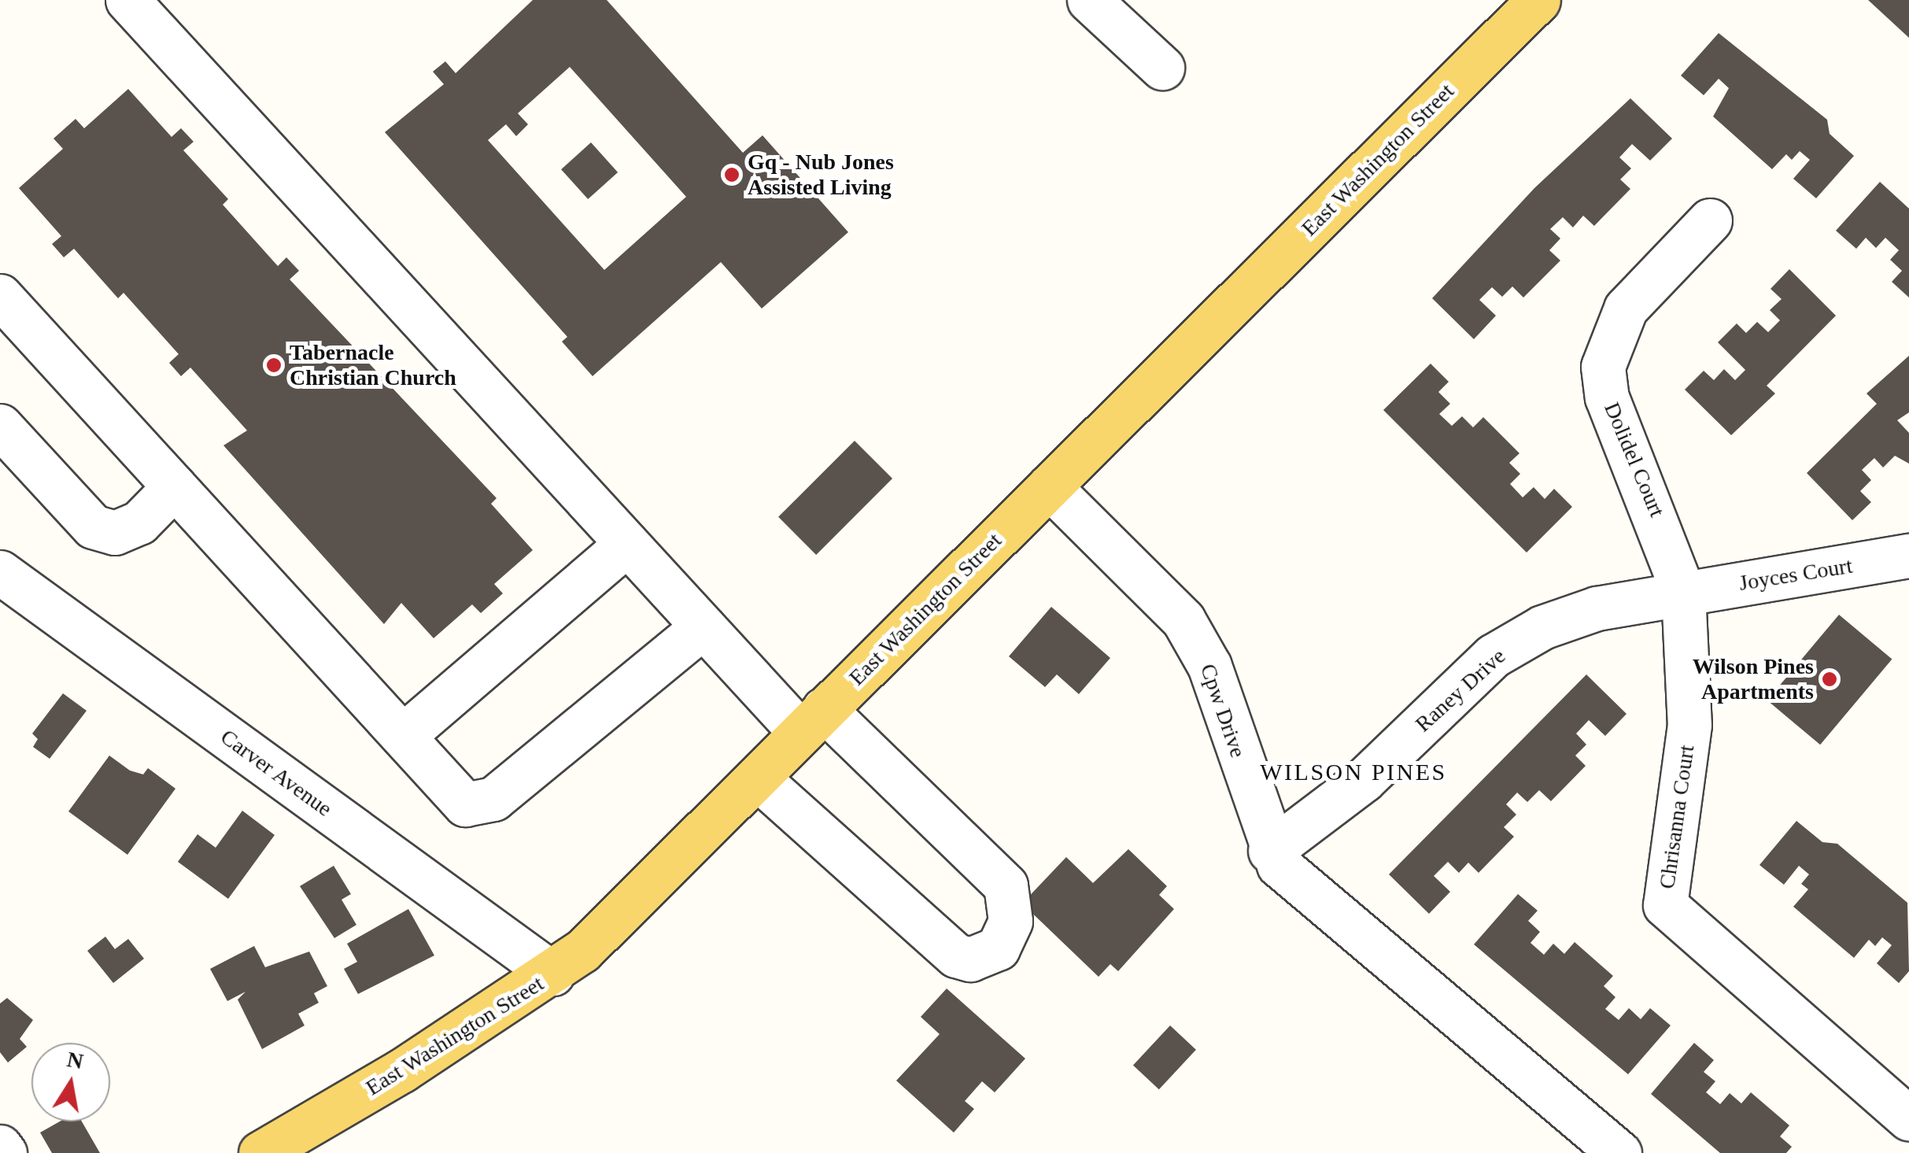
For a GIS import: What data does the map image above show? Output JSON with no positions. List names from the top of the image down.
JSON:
{
  "streets": {
    "main road": ["East Washington Street"],
    "street": [
      "Dolidel Court",
      "Joyces Court",
      "Raney Drive",
      "Cpw Drive",
      "Carver Avenue",
      "Chrisanna Court"
    ]
  },
  "crossings": [
    ["East Washington Street", "Cpw Drive"],
    ["East Washington Street", "Carver Avenue"],
    ["Dolidel Court", "Joyces Court"],
    ["Dolidel Court", "Raney Drive"],
    ["Dolidel Court", "Chrisanna Court"],
    ["Joyces Court", "Raney Drive"],
    ["Joyces Court", "Chrisanna Court"],
    ["Raney Drive", "Cpw Drive"],
    ["Raney Drive", "Chrisanna Court"]
  ],
  "districts": ["WILSON PINES"],
  "places": ["Gq - Nub Jones Assisted Living", "Tabernacle Christian Church", "Wilson Pines Apartments"],
  "north": "top"
}
